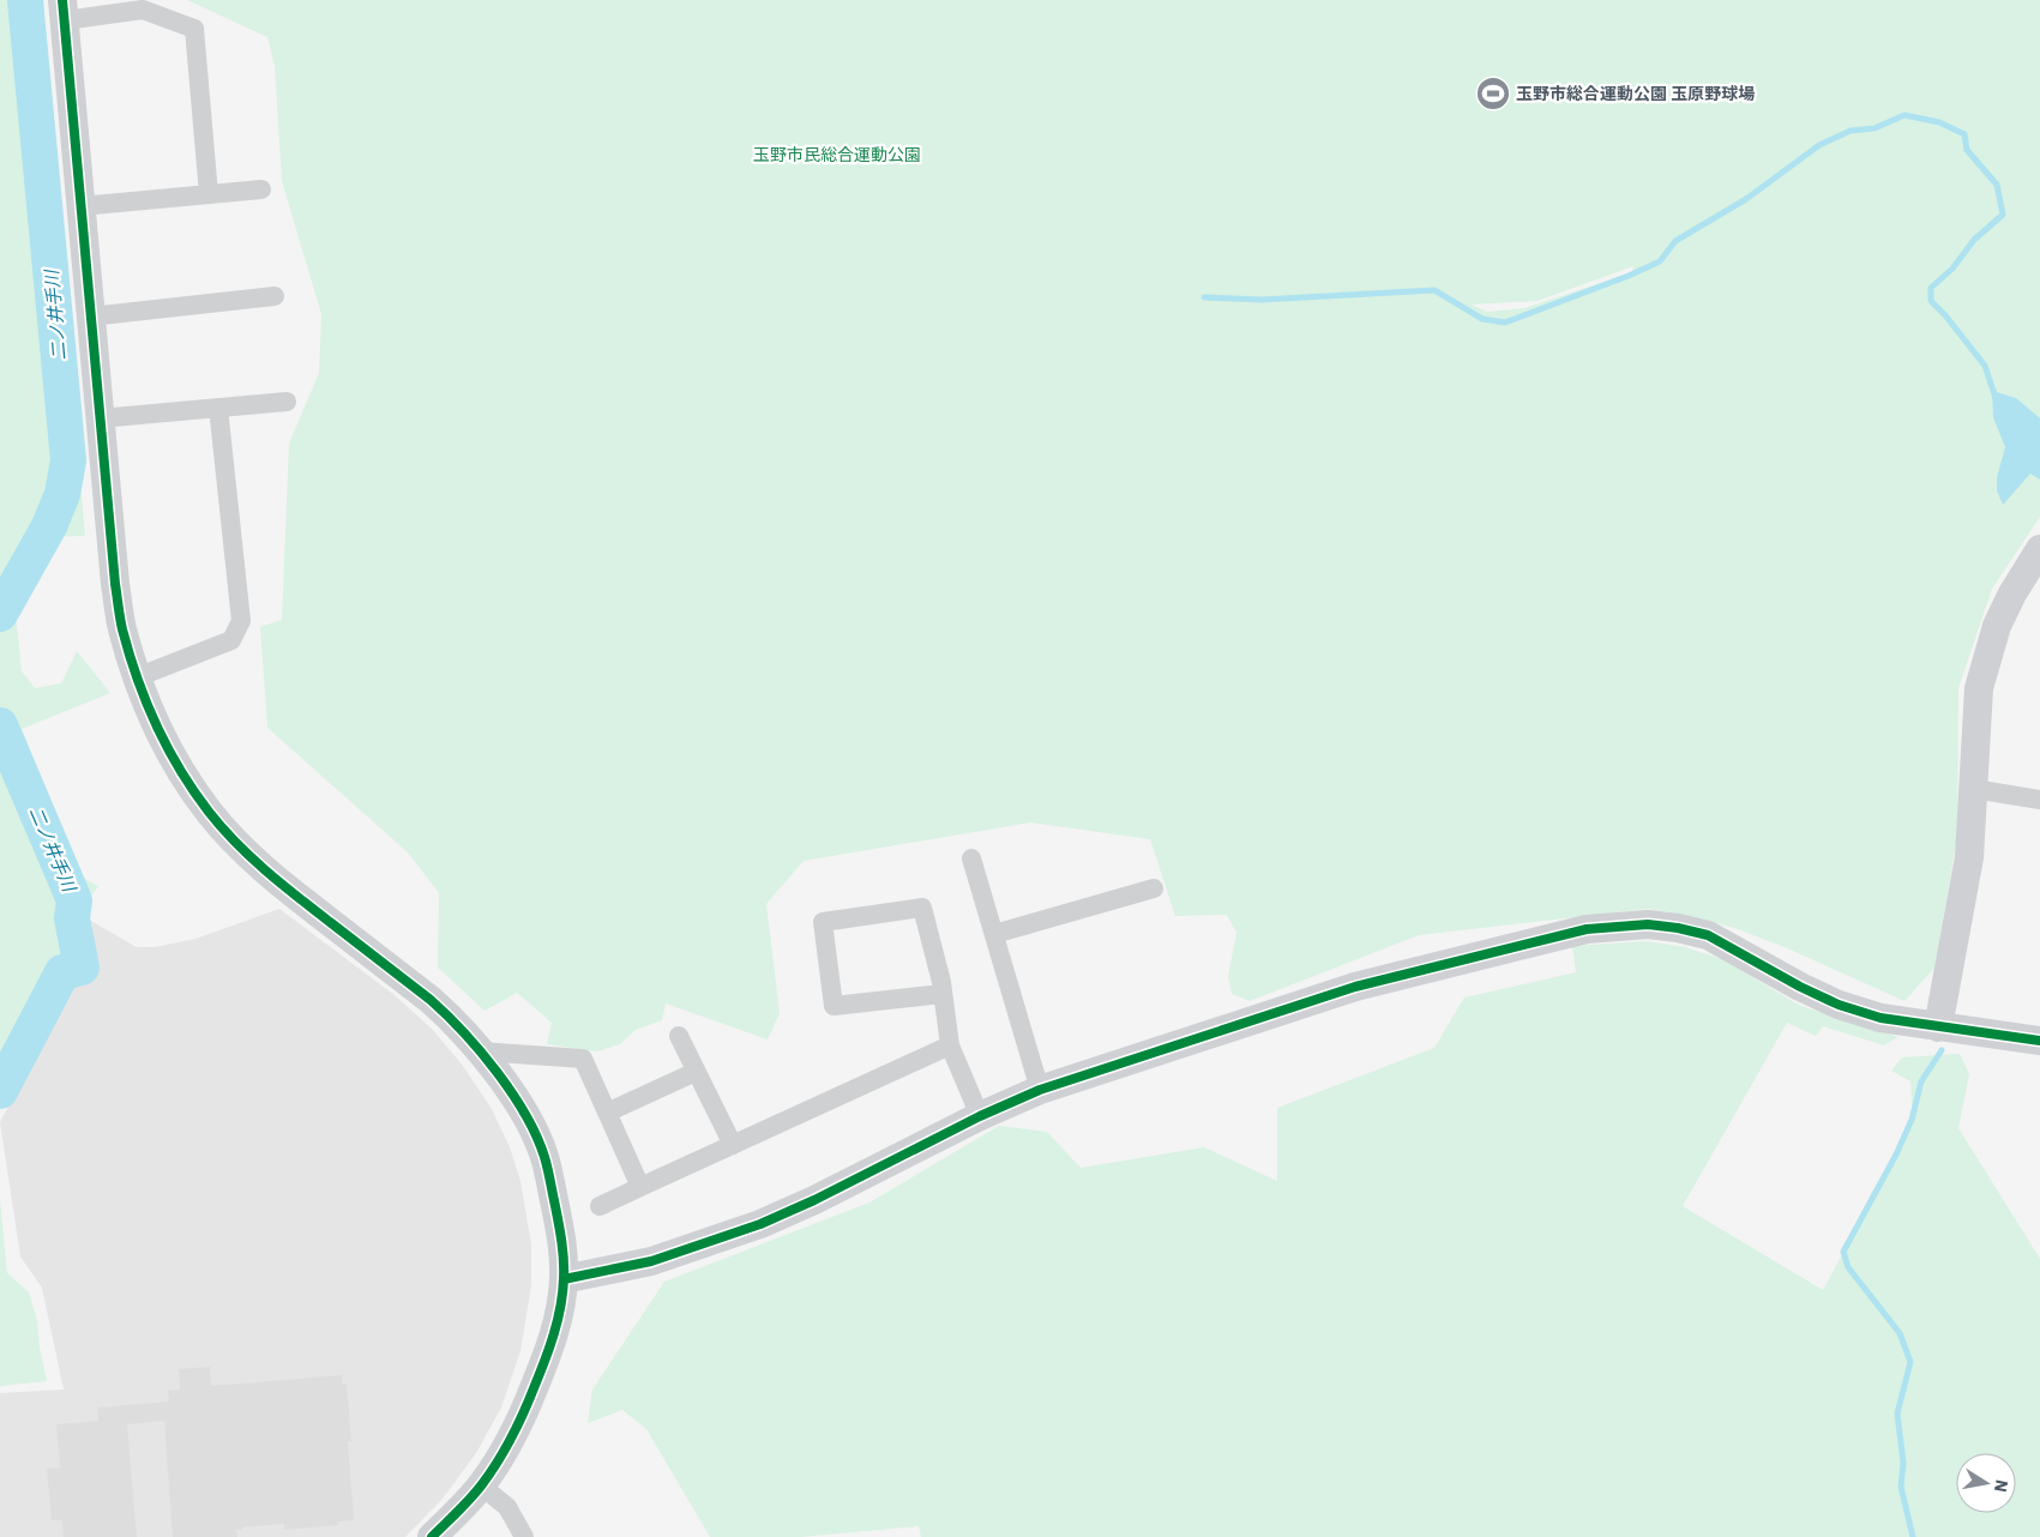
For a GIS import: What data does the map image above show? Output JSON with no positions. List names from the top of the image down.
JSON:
{
  "water": ["二ノ井手川"],
  "parks": ["玉野市民総合運動公園"],
  "places": {
    "sports": ["玉野市総合運動公園 玉原野球場"]
  },
  "north": "right"
}
